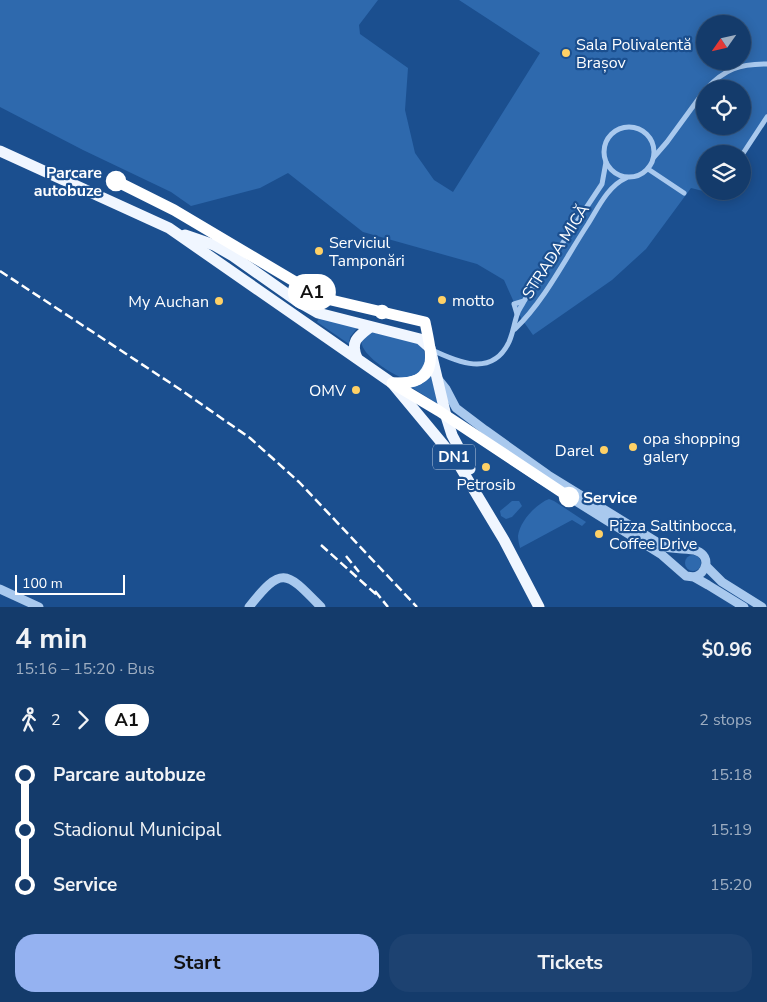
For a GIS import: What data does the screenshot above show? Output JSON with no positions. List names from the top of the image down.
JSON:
{
  "streets": {
    "main road": ["DN1"],
    "street": ["STRADA MICĂ"]
  },
  "places": [
    "Sala Polivalentă Brașov",
    "Parcare autobuze",
    "Serviciul Tamponări",
    "motto",
    "My Auchan",
    "OMV",
    "opa shopping galery",
    "Darel",
    "Petrosib",
    "Service",
    "Pizza Saltinbocca, Coffee Drive"
  ],
  "lines": ["bus line A1"],
  "scale_bar": "100 m",
  "north": "bottom left",
  "page": {
    "on_map": "A1",
    "scale": "100 m",
    "heading": ["4 min", "15:16 – 15:20 · Bus", "$0.96"],
    "legs": ["2", "A1", "2 stops"],
    "list": [
      {
        "name": "Parcare autobuze",
        "value": "15:18"
      },
      {
        "name": "Stadionul Municipal",
        "value": "15:19"
      },
      {
        "name": "Service",
        "value": "15:20"
      }
    ],
    "buttons": ["Start", "Tickets"]
  }
}
